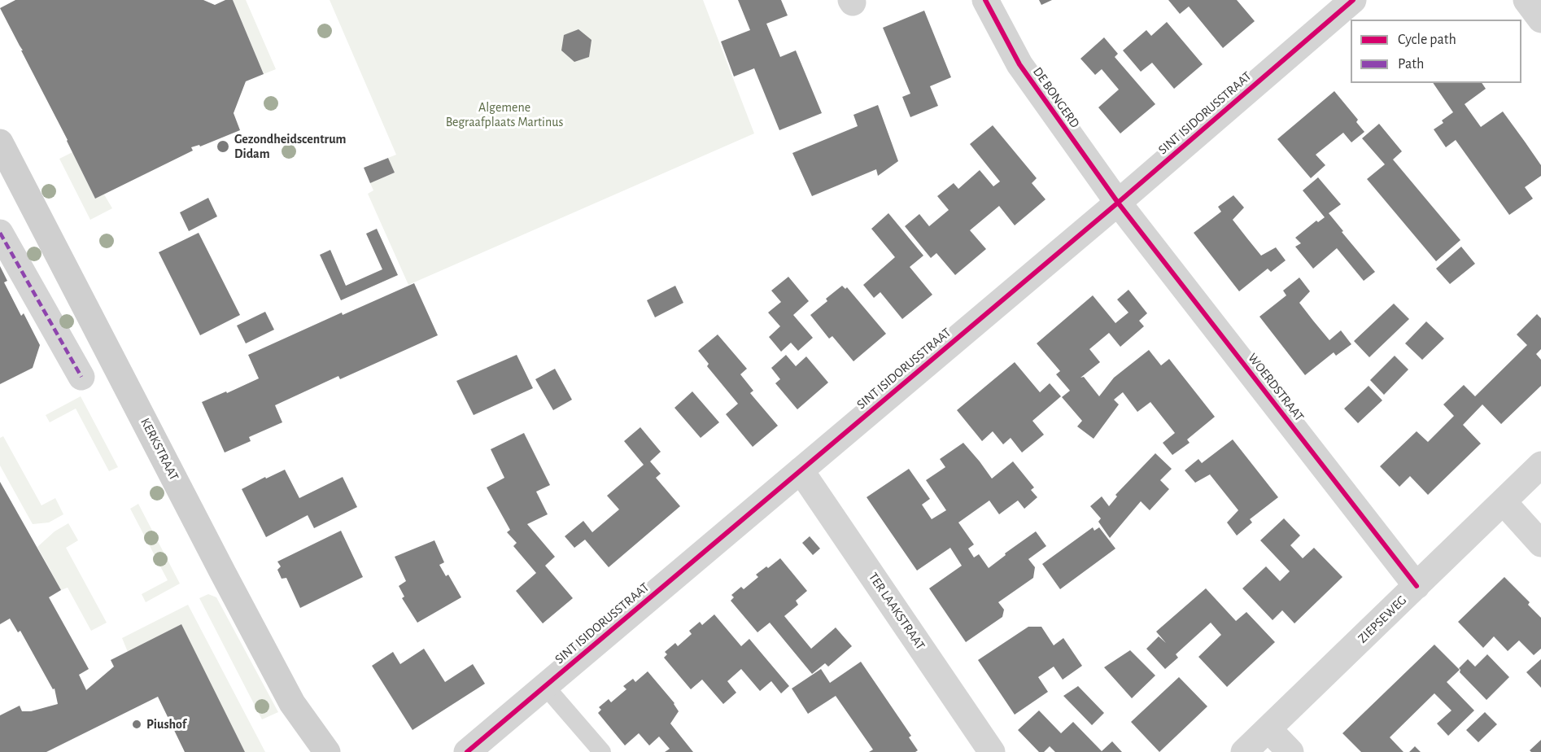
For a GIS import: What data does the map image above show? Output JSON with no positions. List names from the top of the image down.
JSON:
{
  "streets": {
    "street": [
      "DE BONGERD",
      "SINT ISIDORUSSTRAAT",
      "WOERDSTRAAT",
      "KERKSTRAAT",
      "TER LAAKSTRAAT",
      "ZIEPSEWEG"
    ]
  },
  "crossings": [
    ["DE BONGERD", "SINT ISIDORUSSTRAAT"],
    ["DE BONGERD", "WOERDSTRAAT"],
    ["SINT ISIDORUSSTRAAT", "WOERDSTRAAT"],
    ["SINT ISIDORUSSTRAAT", "TER LAAKSTRAAT"],
    ["WOERDSTRAAT", "ZIEPSEWEG"]
  ],
  "parks": ["Algemene Begraafplaats Martinus"],
  "places": ["Gezondheidscentrum Didam", "Piushof"],
  "legend": ["Cycle path", "Path"]
}
